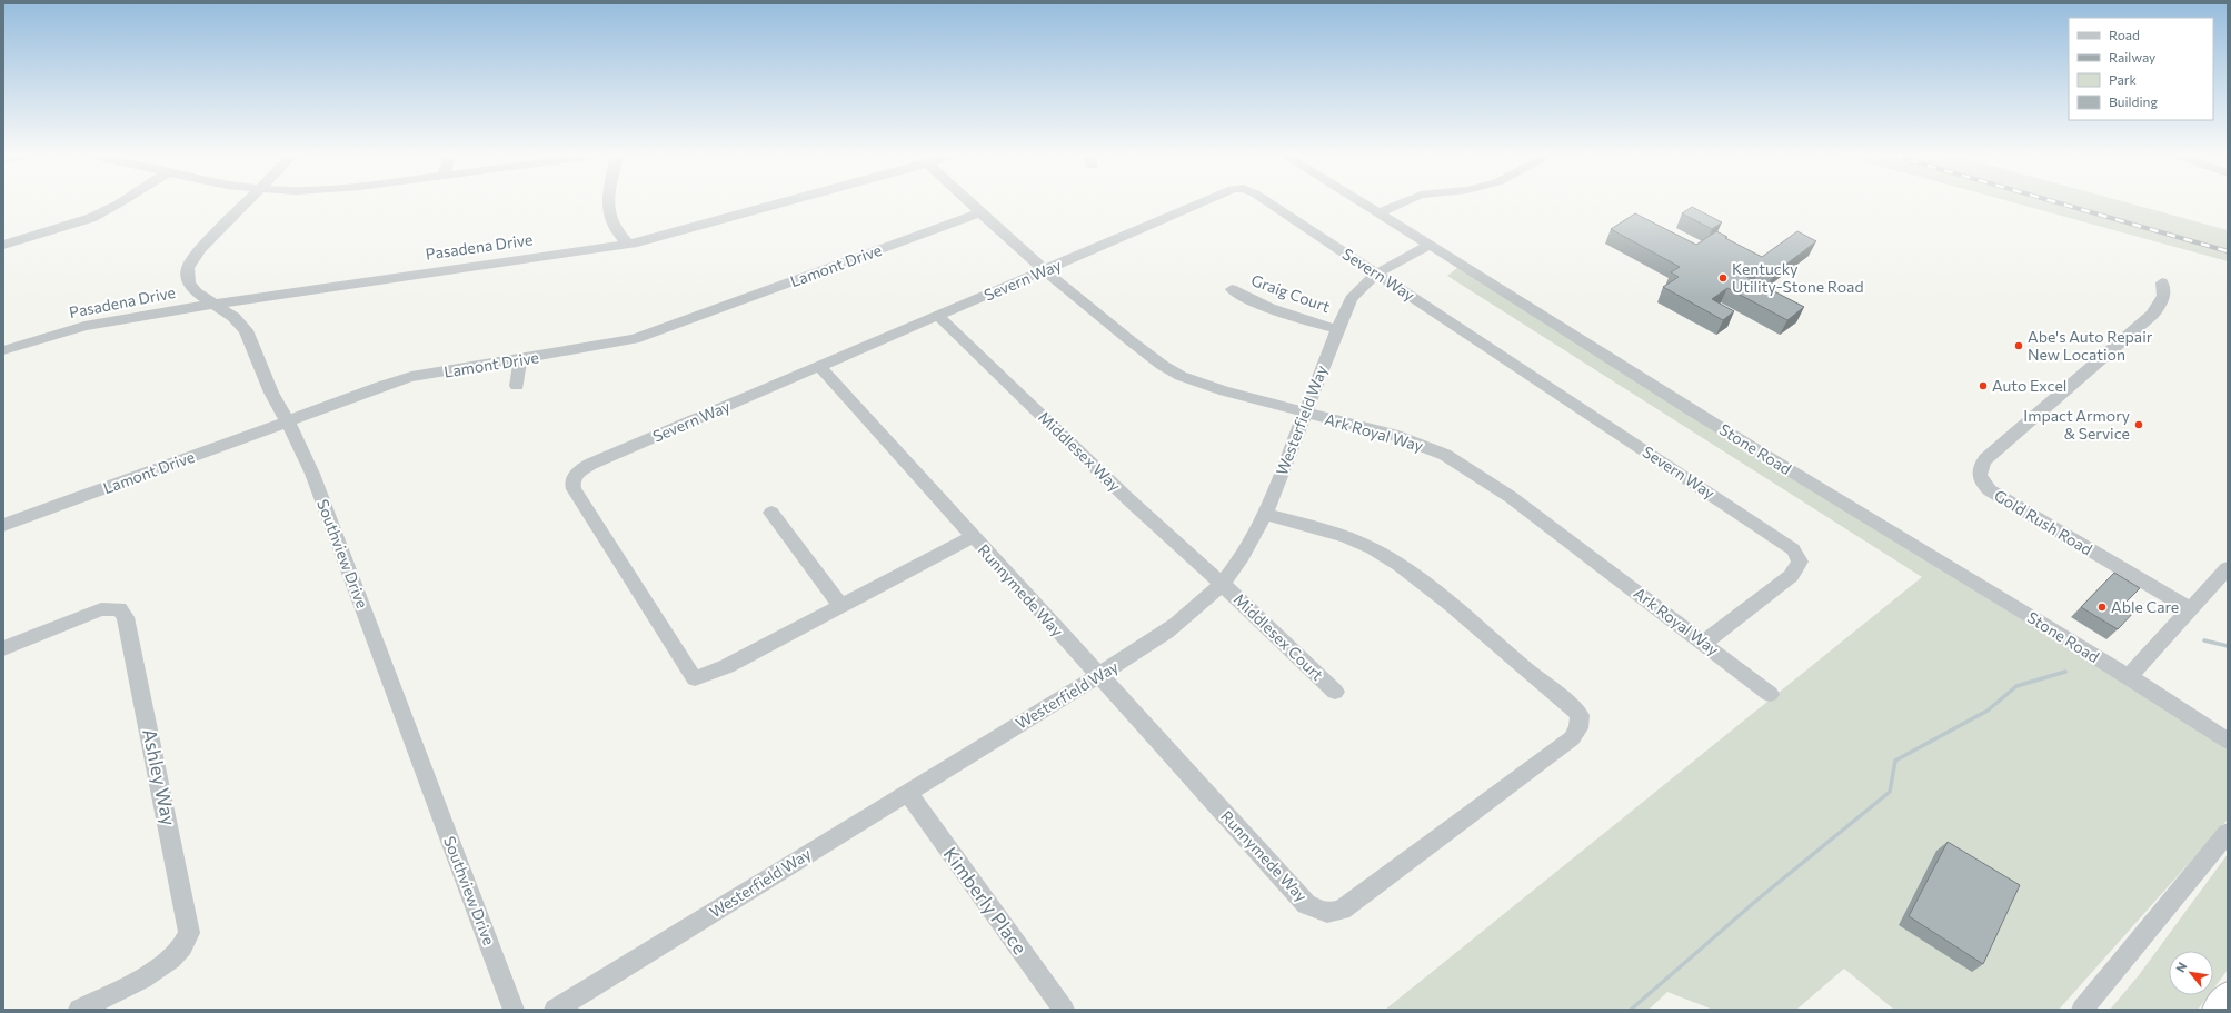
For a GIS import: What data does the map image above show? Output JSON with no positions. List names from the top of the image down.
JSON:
{
  "streets": {
    "street": [
      "Pasadena Drive",
      "Lamont Drive",
      "Severn Way",
      "Graig Court",
      "Westerfield Way",
      "Ark Royal Way",
      "Stone Road",
      "Middlesex Way",
      "Gold Rush Road",
      "Southview Drive",
      "Runnymede Way",
      "Middlesex Court",
      "Ashley Way",
      "Kimberly Place"
    ]
  },
  "crossings": [
    ["Pasadena Drive", "Southview Drive"],
    ["Lamont Drive", "Ark Royal Way"],
    ["Lamont Drive", "Southview Drive"],
    ["Severn Way", "Westerfield Way"],
    ["Severn Way", "Ark Royal Way"],
    ["Severn Way", "Middlesex Way"],
    ["Severn Way", "Runnymede Way"],
    ["Graig Court", "Westerfield Way"],
    ["Westerfield Way", "Ark Royal Way"],
    ["Westerfield Way", "Stone Road"],
    ["Westerfield Way", "Middlesex Way"],
    ["Westerfield Way", "Runnymede Way"],
    ["Westerfield Way", "Middlesex Court"],
    ["Westerfield Way", "Kimberly Place"],
    ["Middlesex Way", "Middlesex Court"]
  ],
  "places": [
    "Kentucky Utility-Stone Road",
    "Abe's Auto Repair New Location",
    "Auto Excel",
    "Impact Armory & Service",
    "Able Care"
  ],
  "legend": [
    "Road",
    "Railway",
    "Park",
    "Building"
  ],
  "north": "top left"
}
